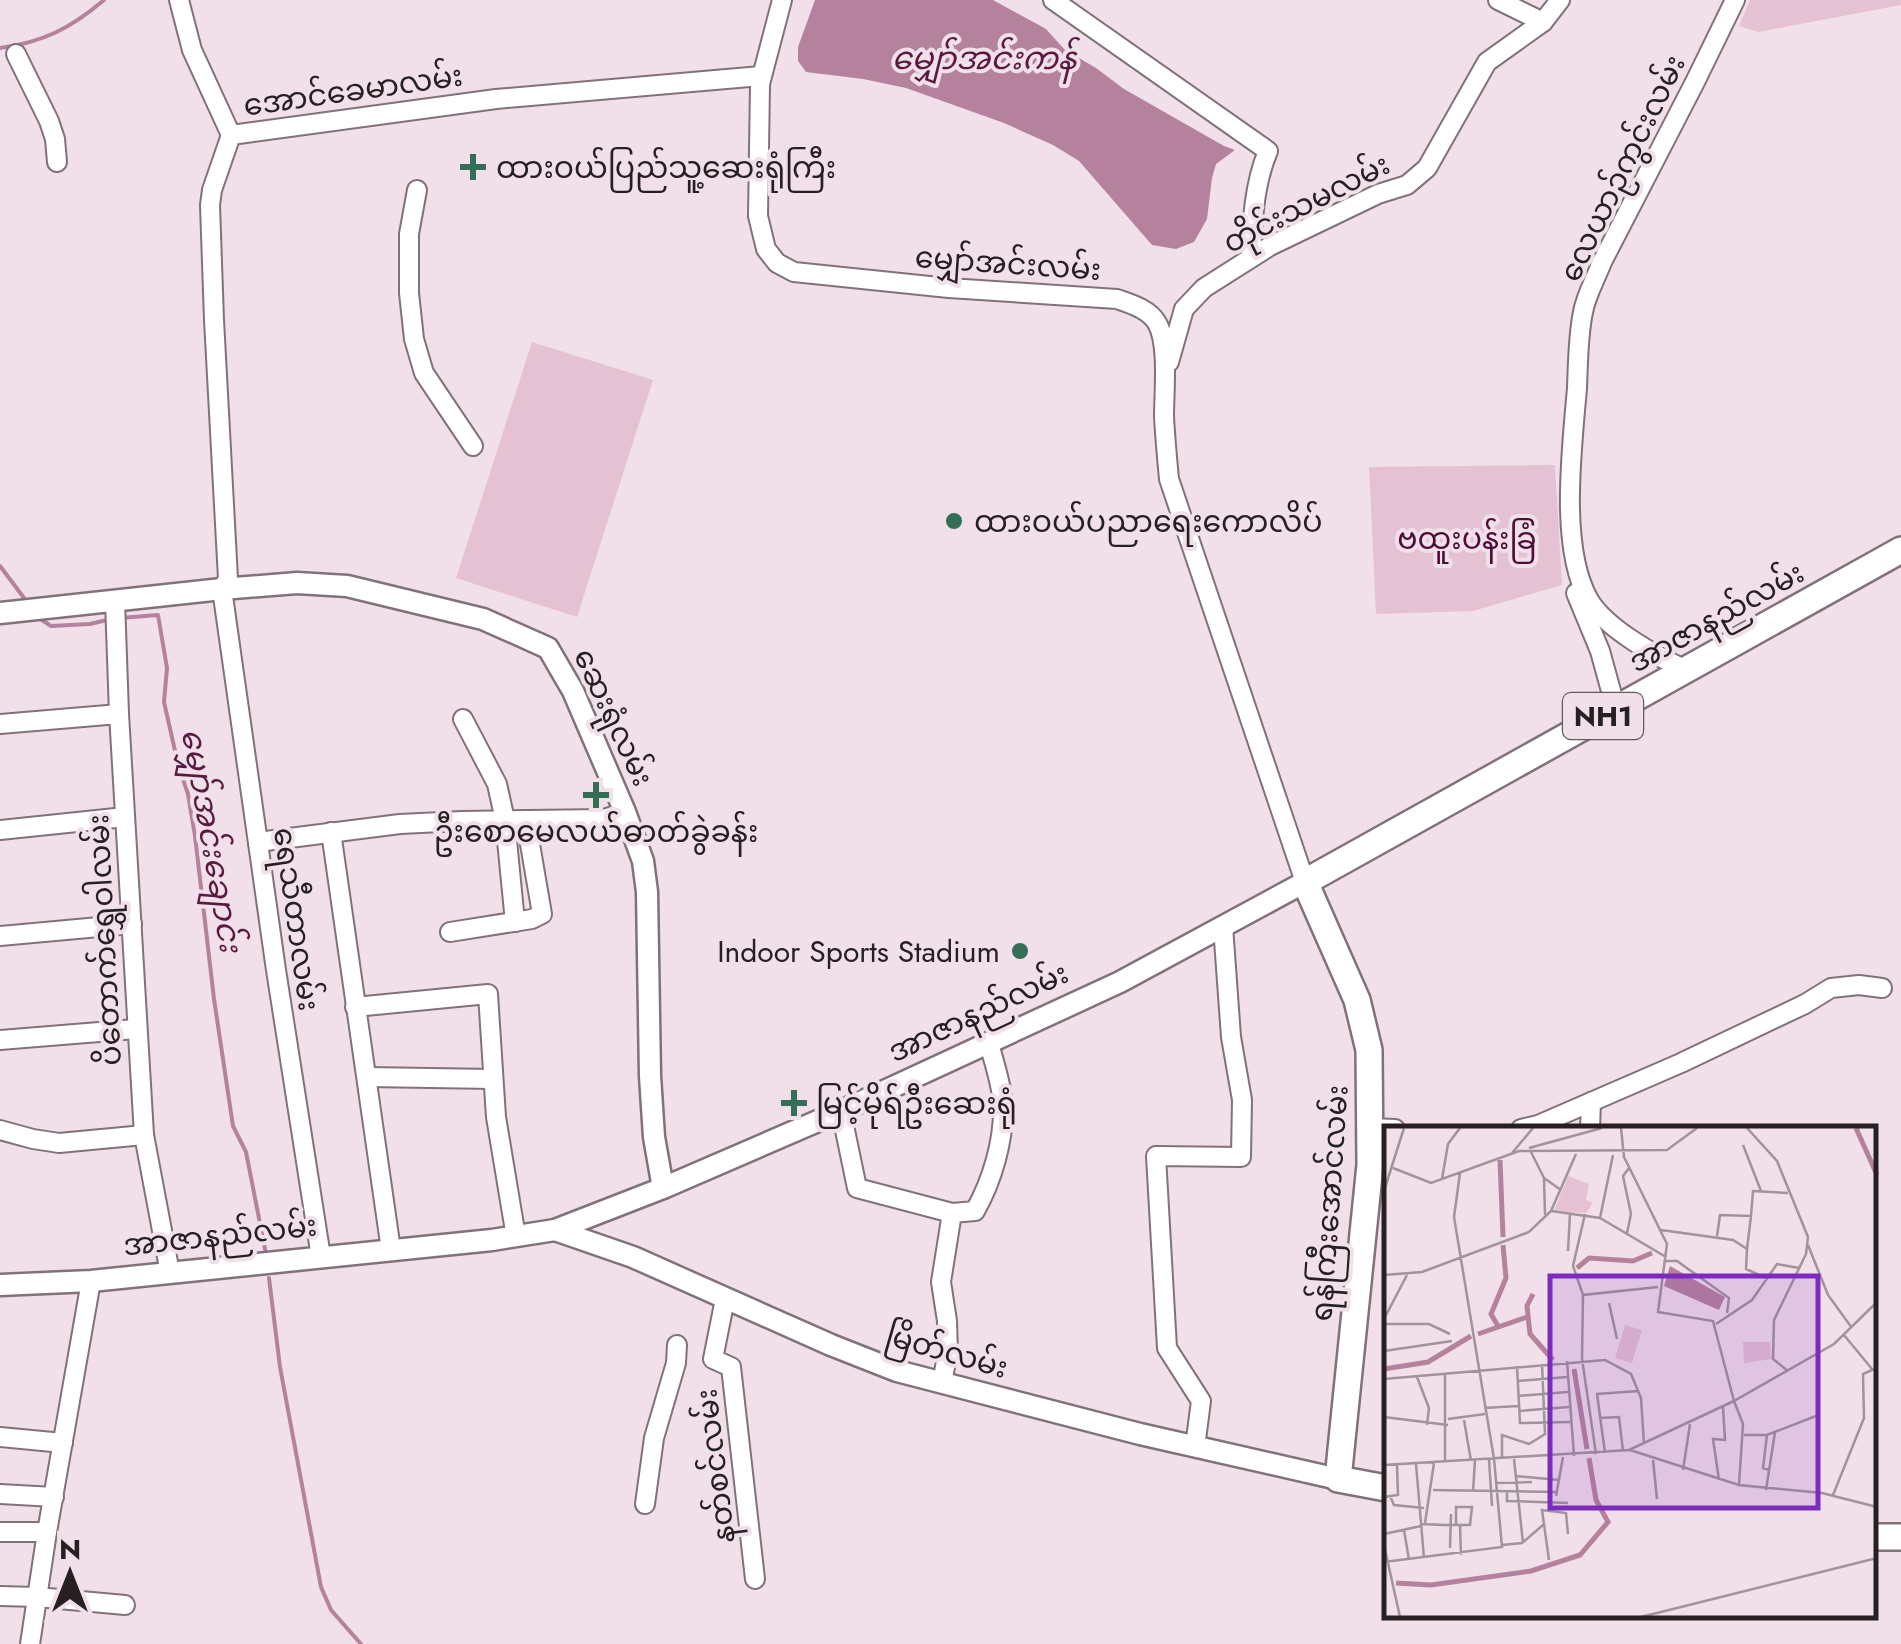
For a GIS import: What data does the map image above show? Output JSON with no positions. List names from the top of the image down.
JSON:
{
  "streets": {
    "highway": ["အာဇာနည်လမ်း", "NH1", "ရန်ကြီးအောင်လမ်း"],
    "main road": ["ဆေးရုံလမ်း", "မြိတ်လမ်း"],
    "street": [
      "အောင်ခေမာလမ်း",
      "လေယာဉ်ကွင်းလမ်း",
      "တိုင်းသမလမ်း",
      "မျှော်အင်းလမ်း",
      "ရေသီတာလမ်း",
      "ပိတောက်ရွှေဝါလမ်း",
      "နတ်စင်လမ်း"
    ]
  },
  "crossings": [
    ["အောင်ခေမာလမ်း", "မျှော်အင်းလမ်း"],
    ["အောင်ခေမာလမ်း", "ဆေးရုံလမ်း"],
    ["အောင်ခေမာလမ်း", "ရေသီတာလမ်း"],
    ["လေယာဉ်ကွင်းလမ်း", "အာဇာနည်လမ်း"],
    ["တိုင်းသမလမ်း", "မျှော်အင်းလမ်း"],
    ["မျှော်အင်းလမ်း", "အာဇာနည်လမ်း"],
    ["မျှော်အင်းလမ်း", "ရန်ကြီးအောင်လမ်း"],
    ["အာဇာနည်လမ်း", "ဆေးရုံလမ်း"],
    ["အာဇာနည်လမ်း", "ရေသီတာလမ်း"],
    ["အာဇာနည်လမ်း", "ပိတောက်ရွှေဝါလမ်း"],
    ["အာဇာနည်လမ်း", "ရန်ကြီးအောင်လမ်း"],
    ["အာဇာနည်လမ်း", "မြိတ်လမ်း"],
    ["ဆေးရုံလမ်း", "ရေသီတာလမ်း"],
    ["ဆေးရုံလမ်း", "ပိတောက်ရွှေဝါလမ်း"],
    ["ရန်ကြီးအောင်လမ်း", "မြိတ်လမ်း"],
    ["မြိတ်လမ်း", "နတ်စင်လမ်း"]
  ],
  "water": ["မျှော်အင်းကန်", "မျှော်အင်းချောင်း"],
  "parks": ["ဗထူးပန်းခြံ"],
  "places": {
    "health": ["ထားဝယ်ပြည်သူ့ဆေးရုံကြီး", "ဦးစောမေလယ်ဓာတ်ခွဲခန်း", "မြင့်မိုရ်ဦးဆေးရုံ"],
    "other": ["ထားဝယ်ပညာရေးကောလိပ်", "Indoor Sports Stadium"]
  },
  "north": "top"
}
